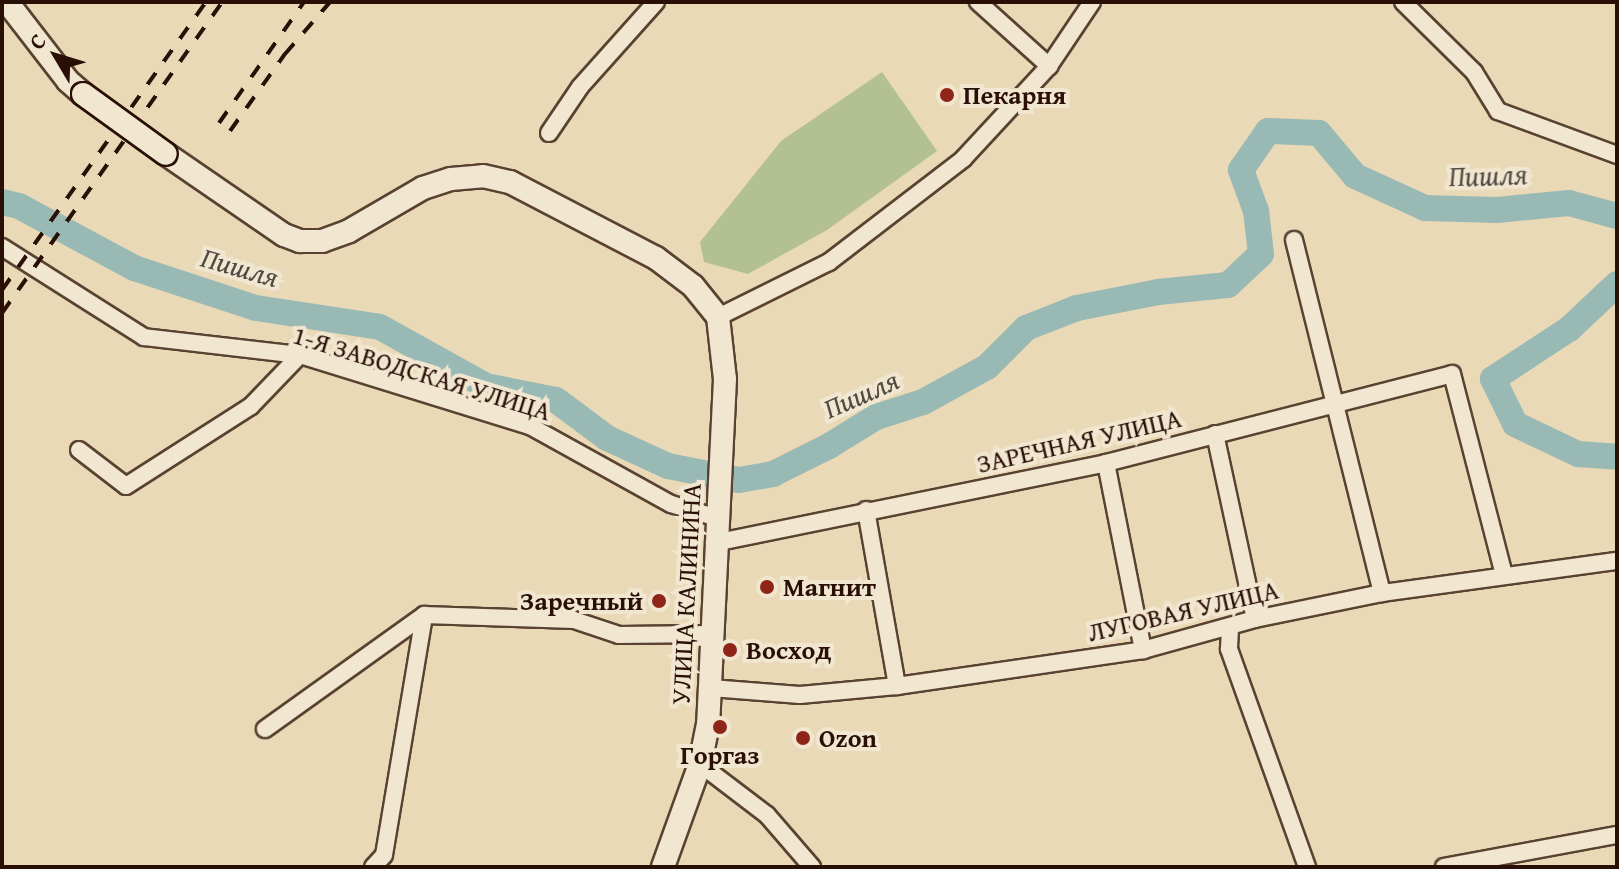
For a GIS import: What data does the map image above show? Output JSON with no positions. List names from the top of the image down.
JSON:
{
  "streets": {
    "main road": ["УЛИЦА КАЛИНИНА"],
    "street": ["1-Я ЗАВОДСКАЯ УЛИЦА", "ЗАРЕЧНАЯ УЛИЦА", "ЛУГОВАЯ УЛИЦА"]
  },
  "crossings": [
    ["1-Я ЗАВОДСКАЯ УЛИЦА", "УЛИЦА КАЛИНИНА"],
    ["ЗАРЕЧНАЯ УЛИЦА", "УЛИЦА КАЛИНИНА"],
    ["ЗАРЕЧНАЯ УЛИЦА", "ЛУГОВАЯ УЛИЦА"],
    ["УЛИЦА КАЛИНИНА", "ЛУГОВАЯ УЛИЦА"]
  ],
  "water": ["Пишля"],
  "places": [
    "Пекарня",
    "Магнит",
    "Заречный",
    "Восход",
    "Горгаз",
    "Ozon"
  ],
  "north": "top left"
}
